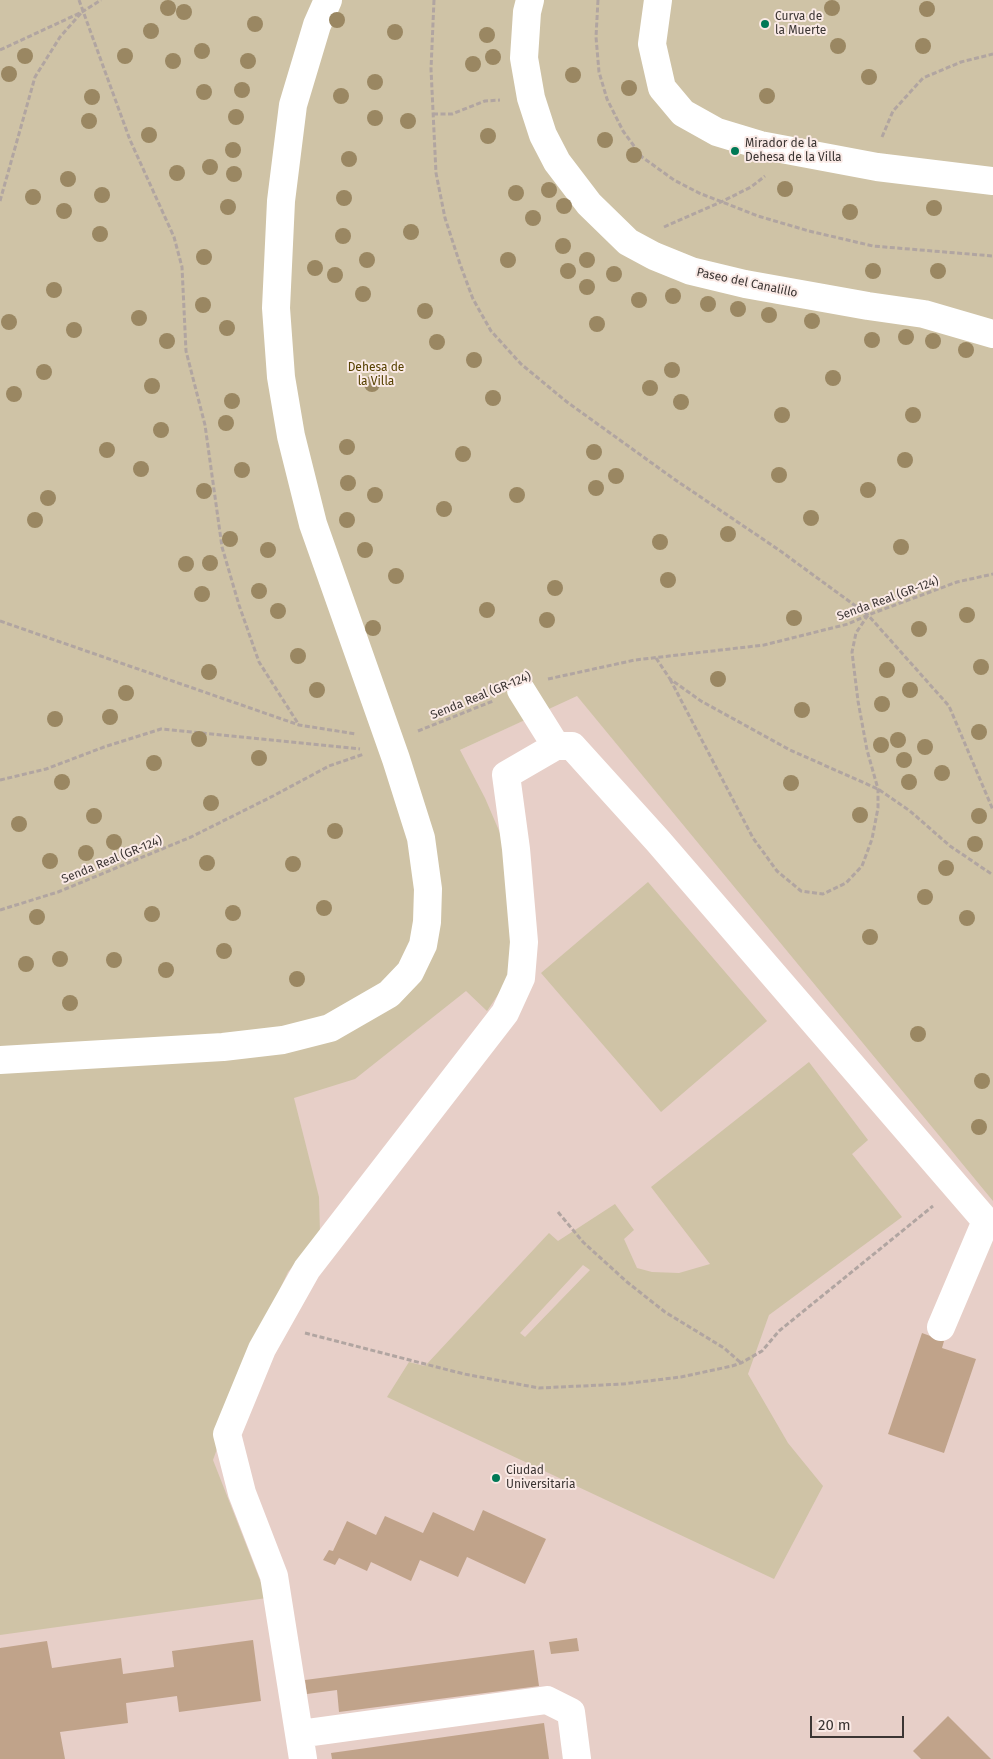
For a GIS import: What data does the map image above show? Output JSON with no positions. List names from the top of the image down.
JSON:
{
  "streets": {
    "street": ["Paseo del Canalillo"],
    "path": ["Senda Real (GR-124)"]
  },
  "parks": ["Dehesa de la Villa"],
  "places": ["Curva de la Muerte", "Mirador de la Dehesa de la Villa", "Ciudad Universitaria"],
  "scale_bar": "20 m"
}
